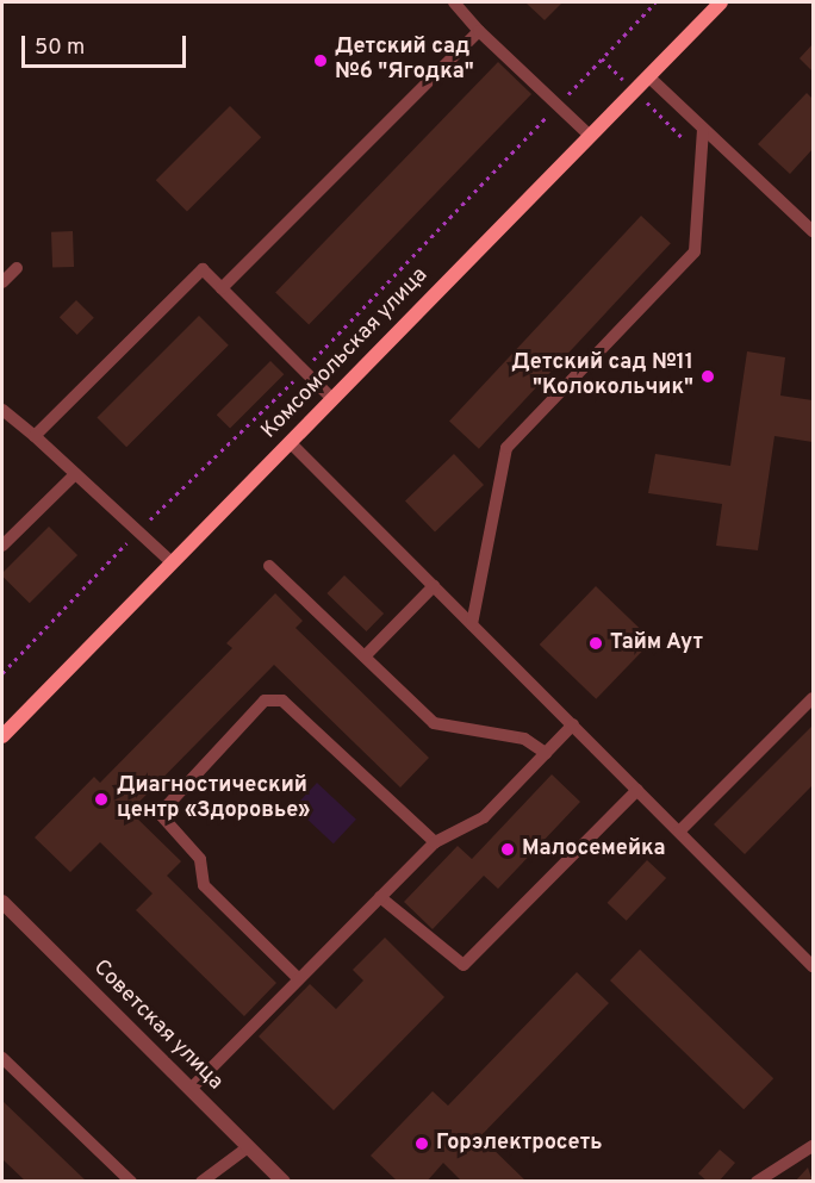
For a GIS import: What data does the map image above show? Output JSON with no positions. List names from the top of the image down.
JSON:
{
  "streets": {
    "main road": ["Комсомольская улица"],
    "street": ["Советская улица"]
  },
  "places": [
    "Детский сад №6 \"Ягодка\"",
    "Детский сад №11 \"Колокольчик\"",
    "Тайм Аут",
    "Диагностический центр «Здоровье»",
    "Малосемейка",
    "Горэлектросеть"
  ],
  "scale_bar": "50 m"
}
